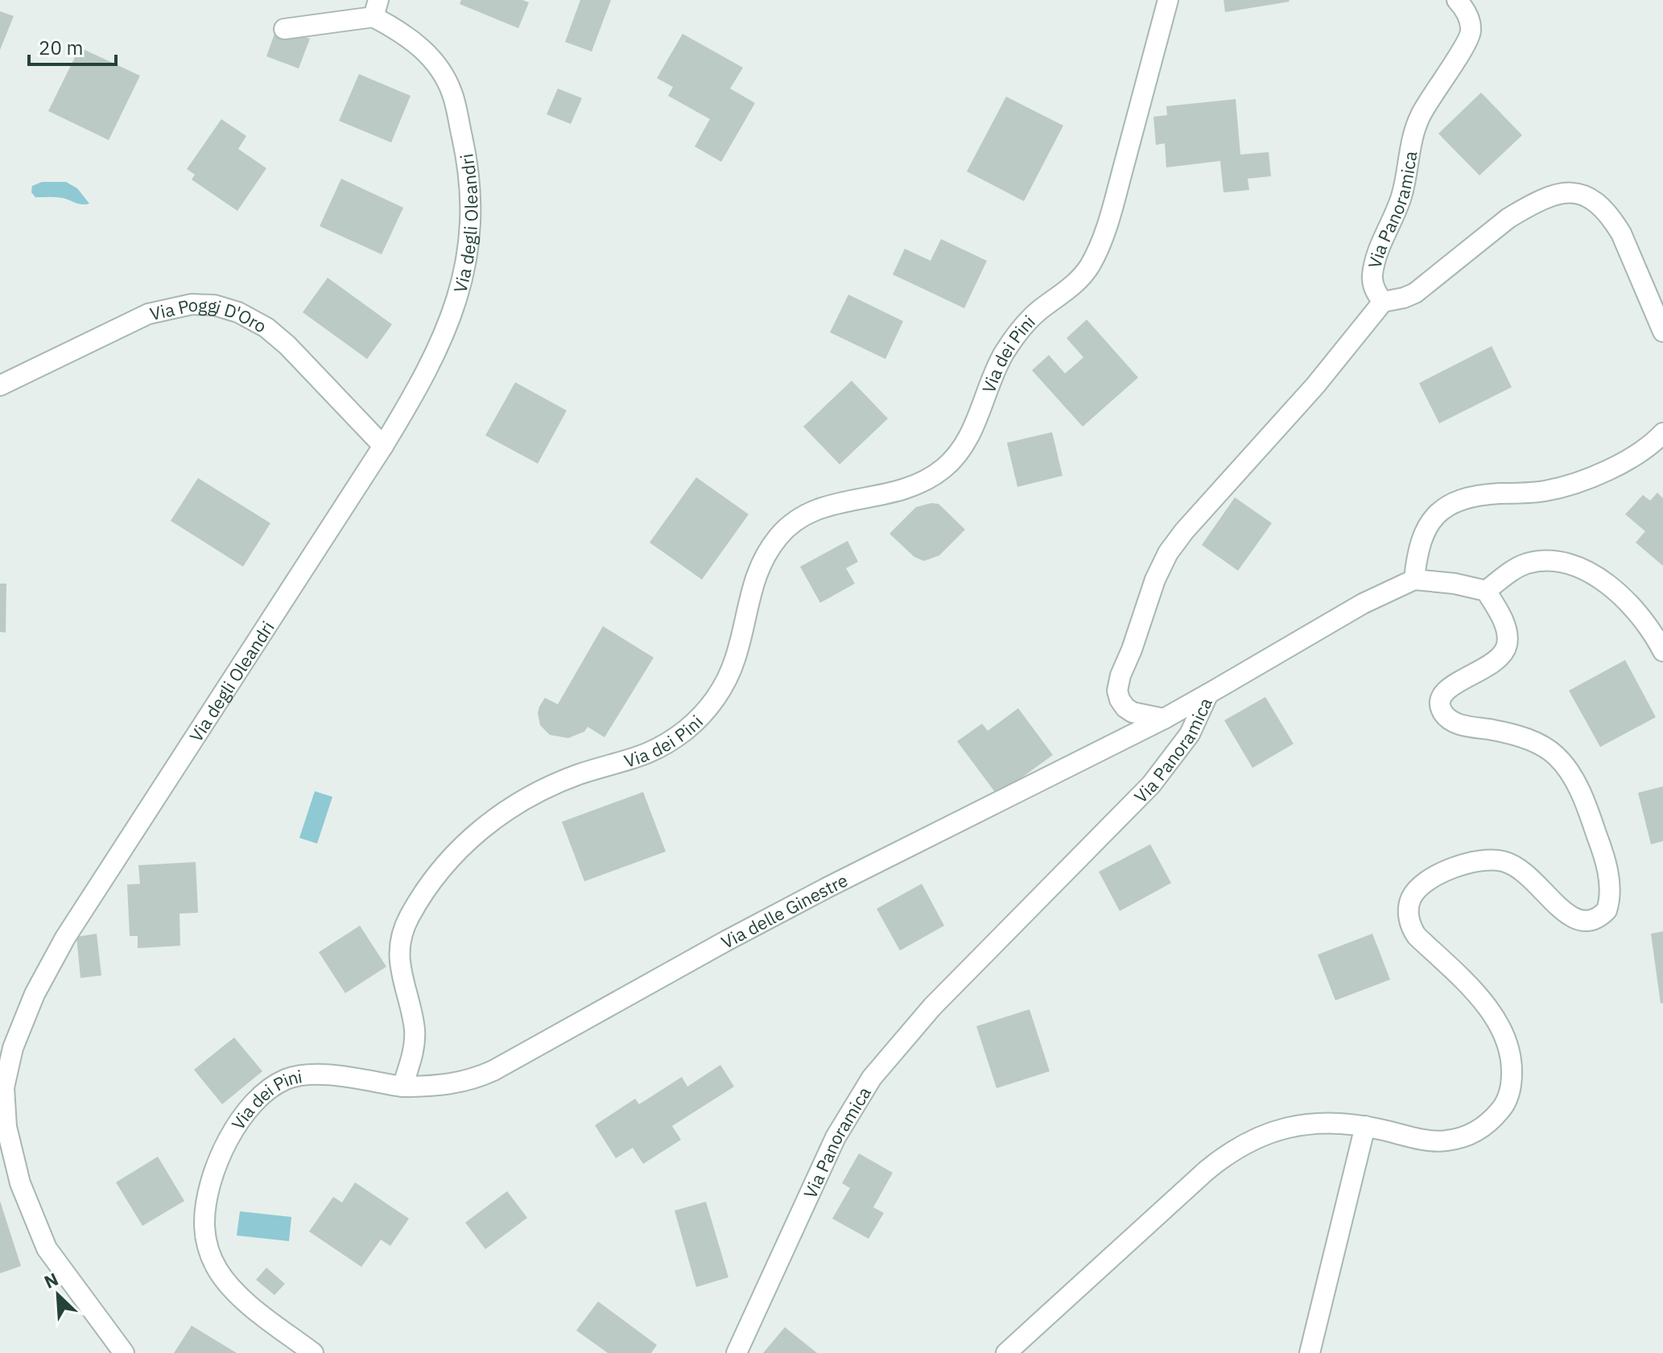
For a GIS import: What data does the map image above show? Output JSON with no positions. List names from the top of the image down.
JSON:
{
  "streets": {
    "street": [
      "Via Panoramica",
      "Via degli Oleandri",
      "Via Poggi D'Oro",
      "Via dei Pini",
      "Via delle Ginestre"
    ]
  },
  "crossings": [
    ["Via Panoramica", "Via delle Ginestre"],
    ["Via degli Oleandri", "Via Poggi D'Oro"],
    ["Via dei Pini", "Via delle Ginestre"]
  ],
  "scale_bar": "20 m",
  "north": "top left"
}
